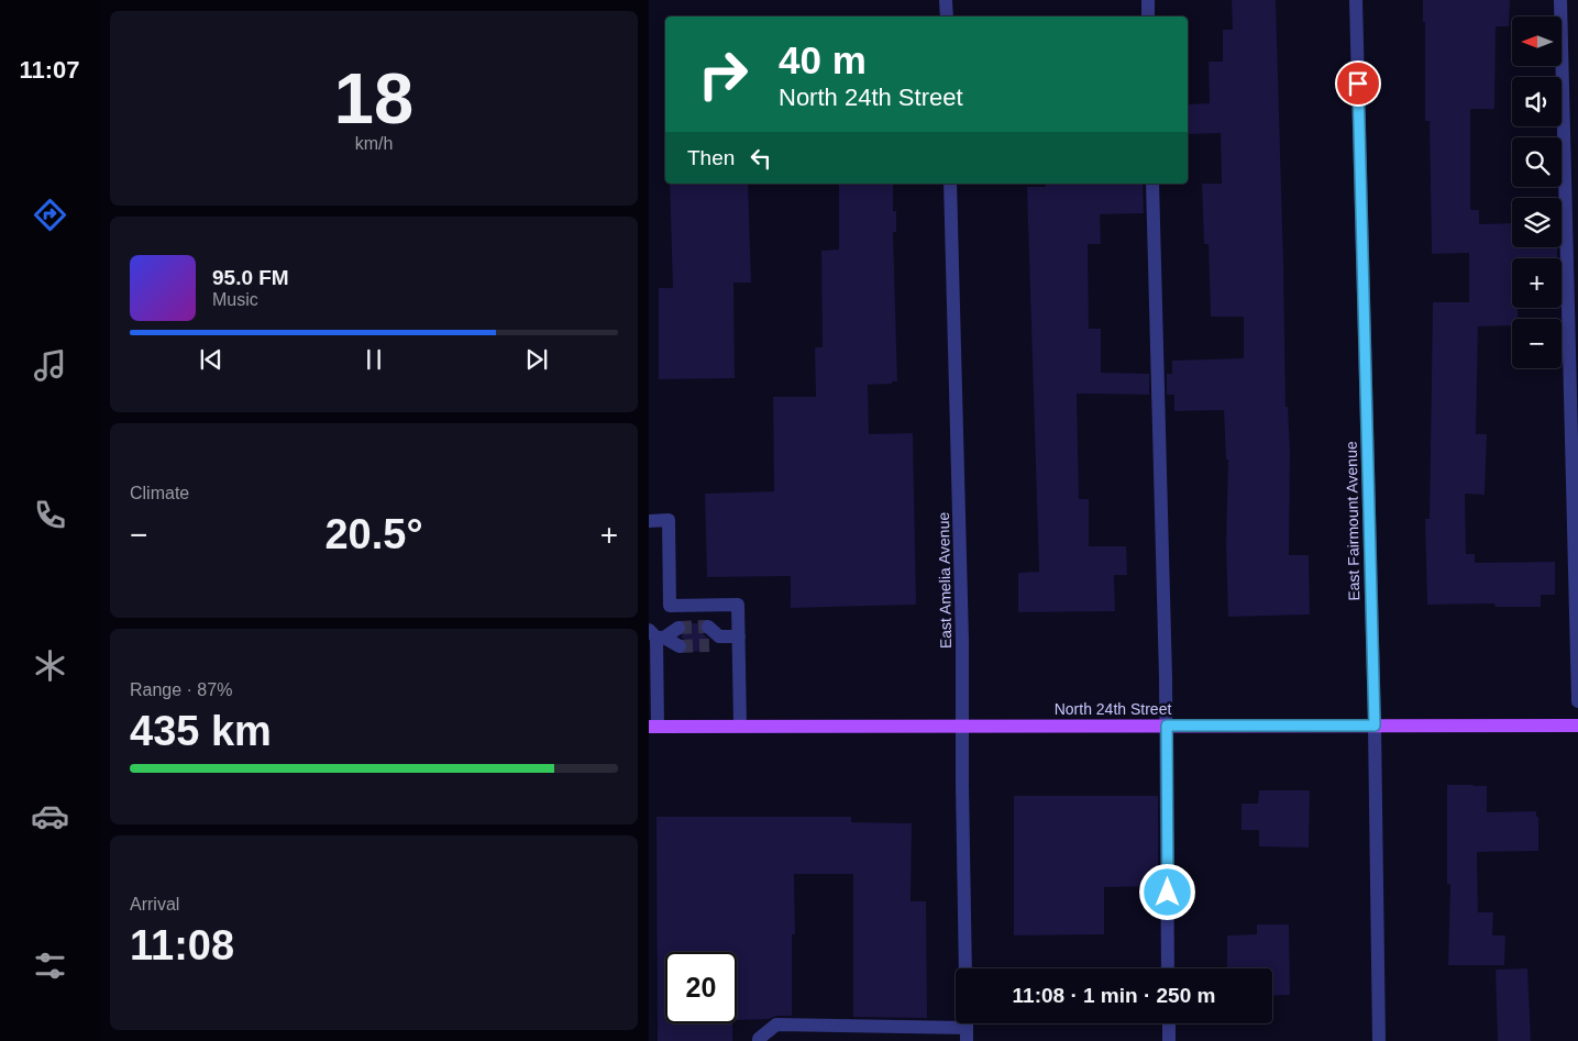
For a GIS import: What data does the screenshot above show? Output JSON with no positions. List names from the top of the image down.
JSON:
{
  "streets": {
    "main road": ["North 24th Street"],
    "street": ["East Fairmount Avenue", "East Amelia Avenue"]
  },
  "crossings": [
    ["East Fairmount Avenue", "North 24th Street"],
    ["East Amelia Avenue", "North 24th Street"]
  ],
  "north": "left",
  "page": {
    "tabs": "11:07",
    "tile": [
      ["18", "km/h"],
      "Climate",
      ["Range · 87%", "435 km"],
      ["Arrival", "11:08"]
    ],
    "map_buttons": ["+", "−"],
    "turn": ["40 m", "North 24th Street"],
    "then": "Then",
    "song": ["95.0 FM", "Music"],
    "heat": ["−", "20.5°", "+"],
    "limit": "20",
    "trip": "11:08 · 1 min · 250 m"
  }
}
